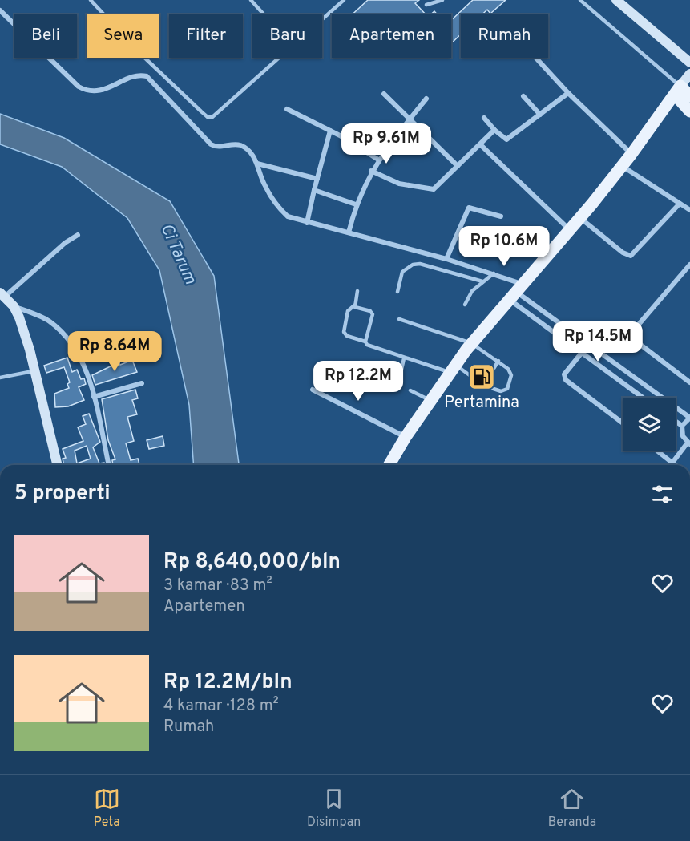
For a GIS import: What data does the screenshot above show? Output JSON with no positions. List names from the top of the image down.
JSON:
{
  "water": ["Ci Tarum"],
  "places": {
    "fuel station": ["Pertamina"]
  },
  "page": {
    "chip": [
      "Beli",
      "Sewa",
      "Filter",
      "Baru",
      "Apartemen",
      "Rumah"
    ],
    "price": [
      "Rp 9.61M",
      "Rp 10.6M",
      "Rp 14.5M",
      "Rp 8.64M",
      "Rp 12.2M"
    ],
    "heading": "5 properti",
    "list": [
      {
        "name": "Rp 8,640,000/bln",
        "note": "3 kamar · 83 m² · Apartemen"
      },
      {
        "name": "Rp 12.2M/bln",
        "note": "4 kamar · 128 m² · Rumah"
      }
    ],
    "tabs": ["Peta", "Disimpan", "Beranda"]
  }
}
